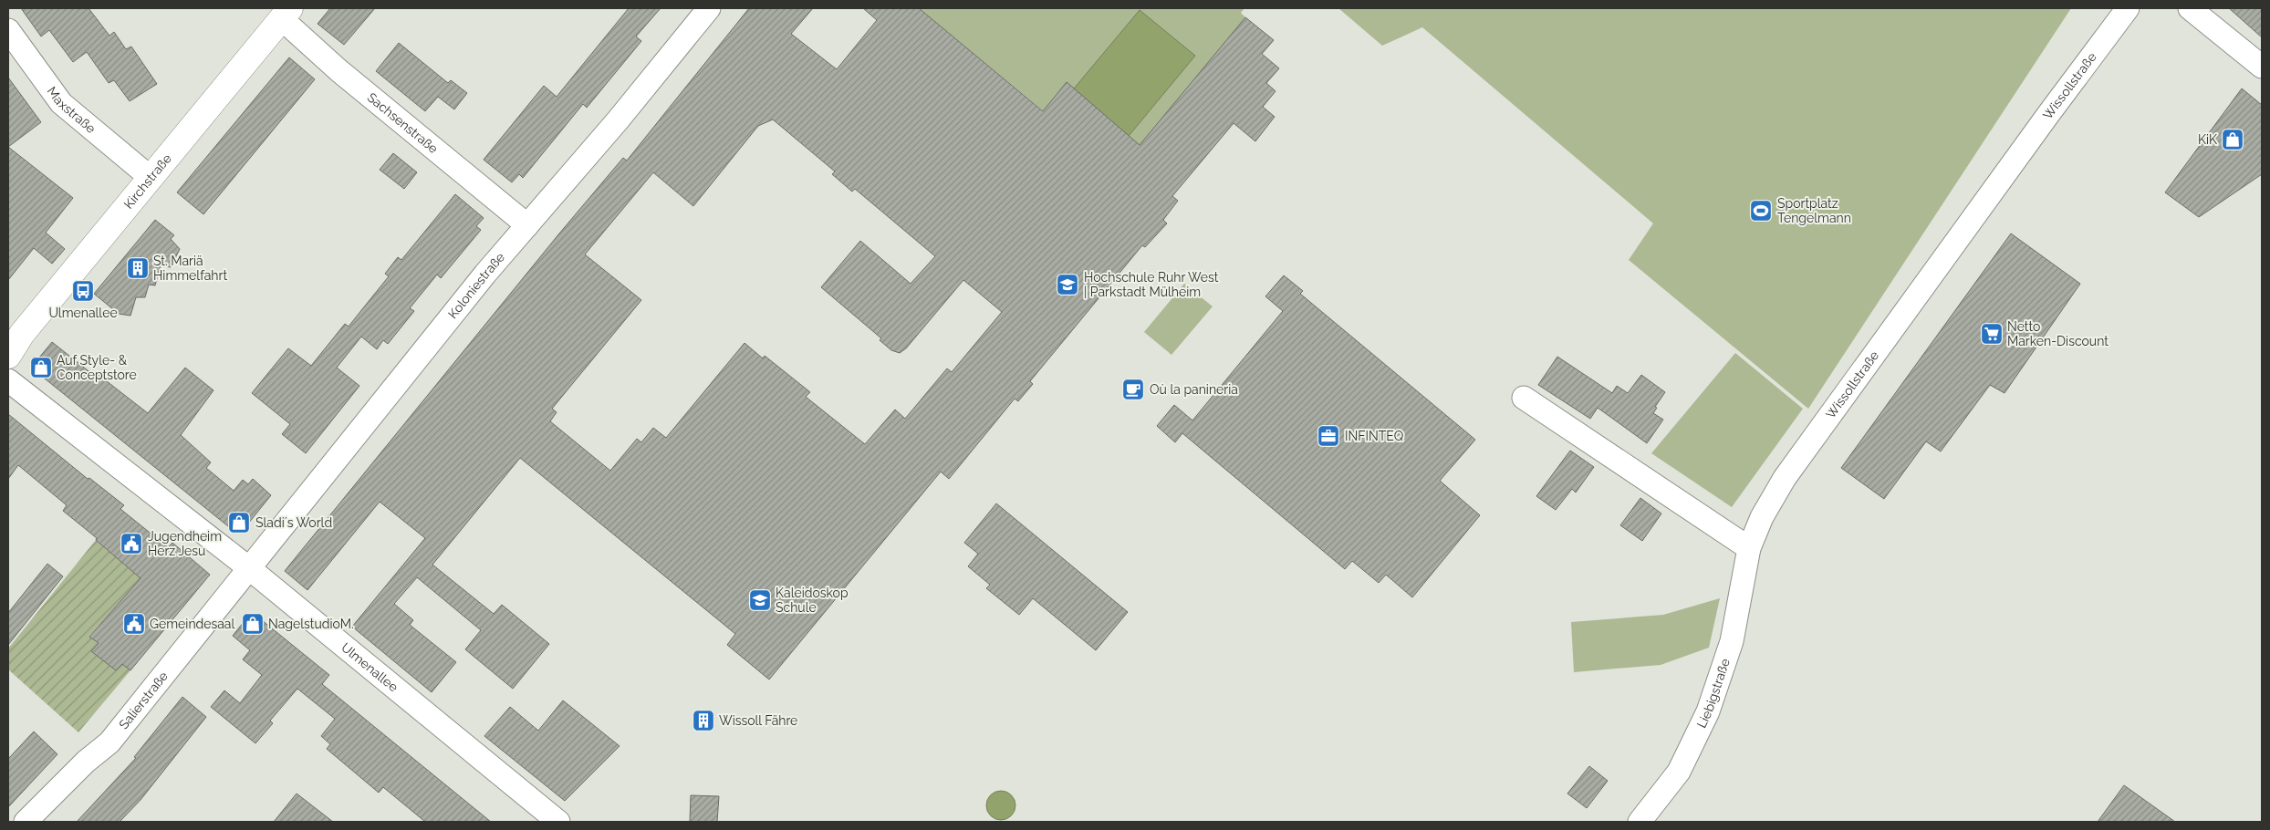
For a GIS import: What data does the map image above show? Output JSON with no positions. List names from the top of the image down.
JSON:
{
  "streets": {
    "street": [
      "Wissollstraße",
      "Maxstraße",
      "Sachsenstraße",
      "Kirchstraße",
      "Koloniestraße",
      "Ulmenallee",
      "Liebigstraße",
      "Salierstraße"
    ]
  },
  "crossings": [
    ["Wissollstraße", "Liebigstraße"],
    ["Maxstraße", "Kirchstraße"],
    ["Sachsenstraße", "Kirchstraße"],
    ["Sachsenstraße", "Koloniestraße"],
    ["Koloniestraße", "Ulmenallee"],
    ["Koloniestraße", "Salierstraße"],
    ["Ulmenallee", "Salierstraße"]
  ],
  "places": {
    "shop": [
      "KiK",
      "Auf Style- & Conceptstore",
      "Sladi´s World",
      "NagelstudioM."
    ],
    "sports": ["Sportplatz Tengelmann"],
    "building": ["St. Mariä Himmelfahrt", "Wissoll Fähre"],
    "school or university": ["Hochschule Ruhr West | Parkstadt Mülheim", "Kaleidoskop Schule"],
    "bus stop": ["Ulmenallee"],
    "supermarket": ["Netto Marken-Discount"],
    "cafe": ["Où la panineria"],
    "office": ["INFINTEQ"],
    "public building": ["Jugendheim Herz Jesu", "Gemeindesaal"]
  }
}
